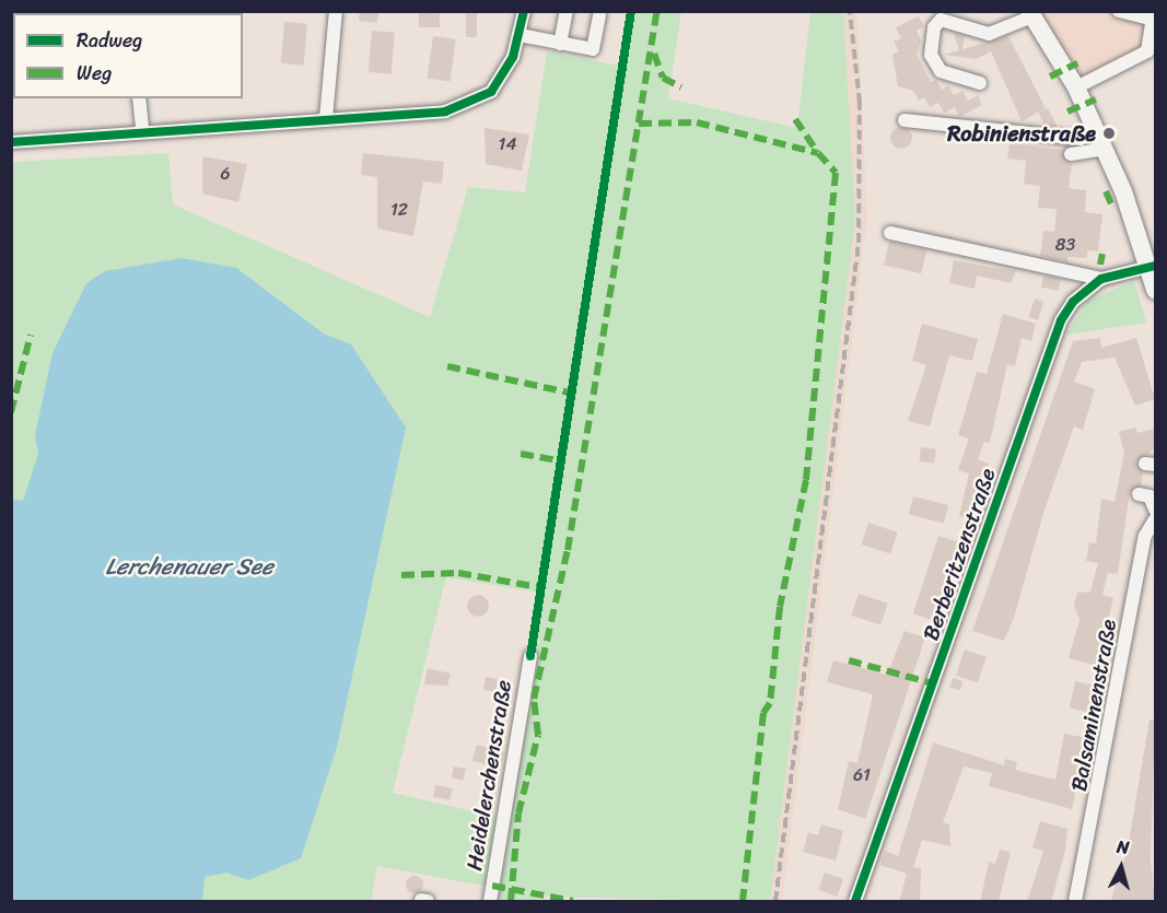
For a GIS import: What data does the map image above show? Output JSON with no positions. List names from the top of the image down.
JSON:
{
  "streets": {
    "street": ["Berberitzenstraße", "Balsaminenstraße", "Heidelerchenstraße"]
  },
  "water": ["Lerchenauer See"],
  "places": ["Robinienstraße"],
  "house_numbers": [
    "14",
    "6",
    "12",
    "83",
    "61"
  ],
  "legend": ["Radweg", "Weg"],
  "north": "top"
}
